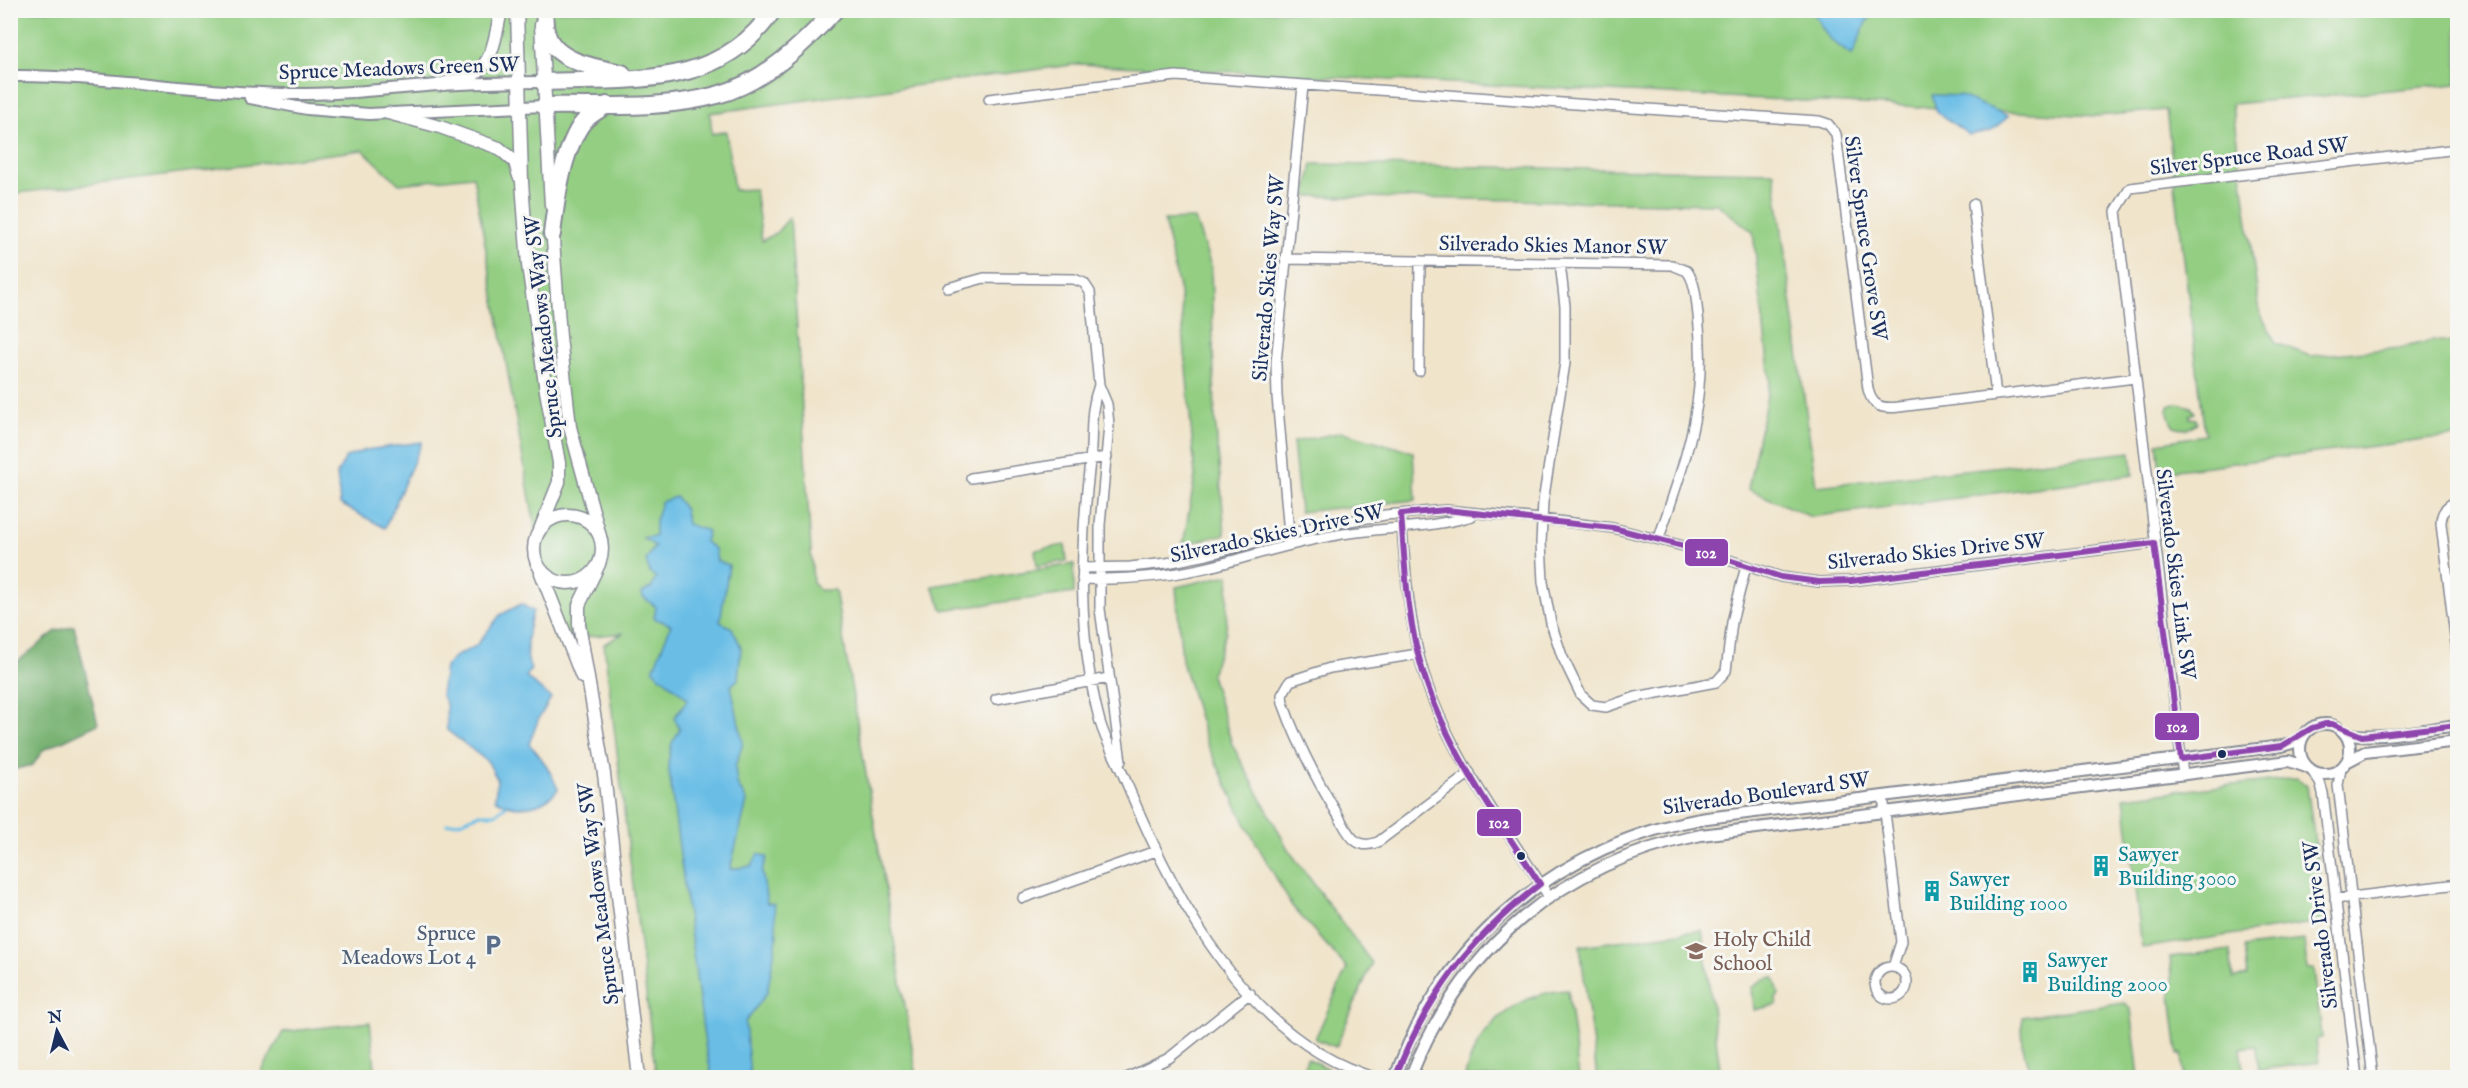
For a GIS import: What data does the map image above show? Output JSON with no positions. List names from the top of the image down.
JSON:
{
  "streets": {
    "main road": ["Spruce Meadows Way SW"],
    "street": [
      "Spruce Meadows Green SW",
      "Silver Spruce Road SW",
      "Silver Spruce Grove SW",
      "Silverado Skies Manor SW",
      "Silverado Skies Way SW",
      "Silverado Skies Drive SW",
      "Silverado Skies Link SW",
      "Silverado Boulevard SW",
      "Silverado Drive SW"
    ]
  },
  "crossings": [
    ["Spruce Meadows Green SW", "Spruce Meadows Way SW"],
    ["Silver Spruce Road SW", "Silver Spruce Grove SW"],
    ["Silver Spruce Road SW", "Silverado Skies Link SW"],
    ["Silver Spruce Grove SW", "Silverado Skies Way SW"],
    ["Silver Spruce Grove SW", "Silverado Skies Link SW"],
    ["Silverado Skies Manor SW", "Silverado Skies Way SW"],
    ["Silverado Skies Manor SW", "Silverado Skies Drive SW"],
    ["Silverado Skies Way SW", "Silverado Skies Drive SW"],
    ["Silverado Skies Drive SW", "Silverado Skies Link SW"],
    ["Silverado Skies Link SW", "Silverado Boulevard SW"],
    ["Silverado Boulevard SW", "Silverado Drive SW"]
  ],
  "places": {
    "building": ["Sawyer Building 3000", "Sawyer Building 1000", "Sawyer Building 2000"],
    "parking": ["Spruce Meadows Lot 4"],
    "school or university": ["Holy Child School"]
  },
  "lines": ["transit line 102"],
  "north": "top"
}
